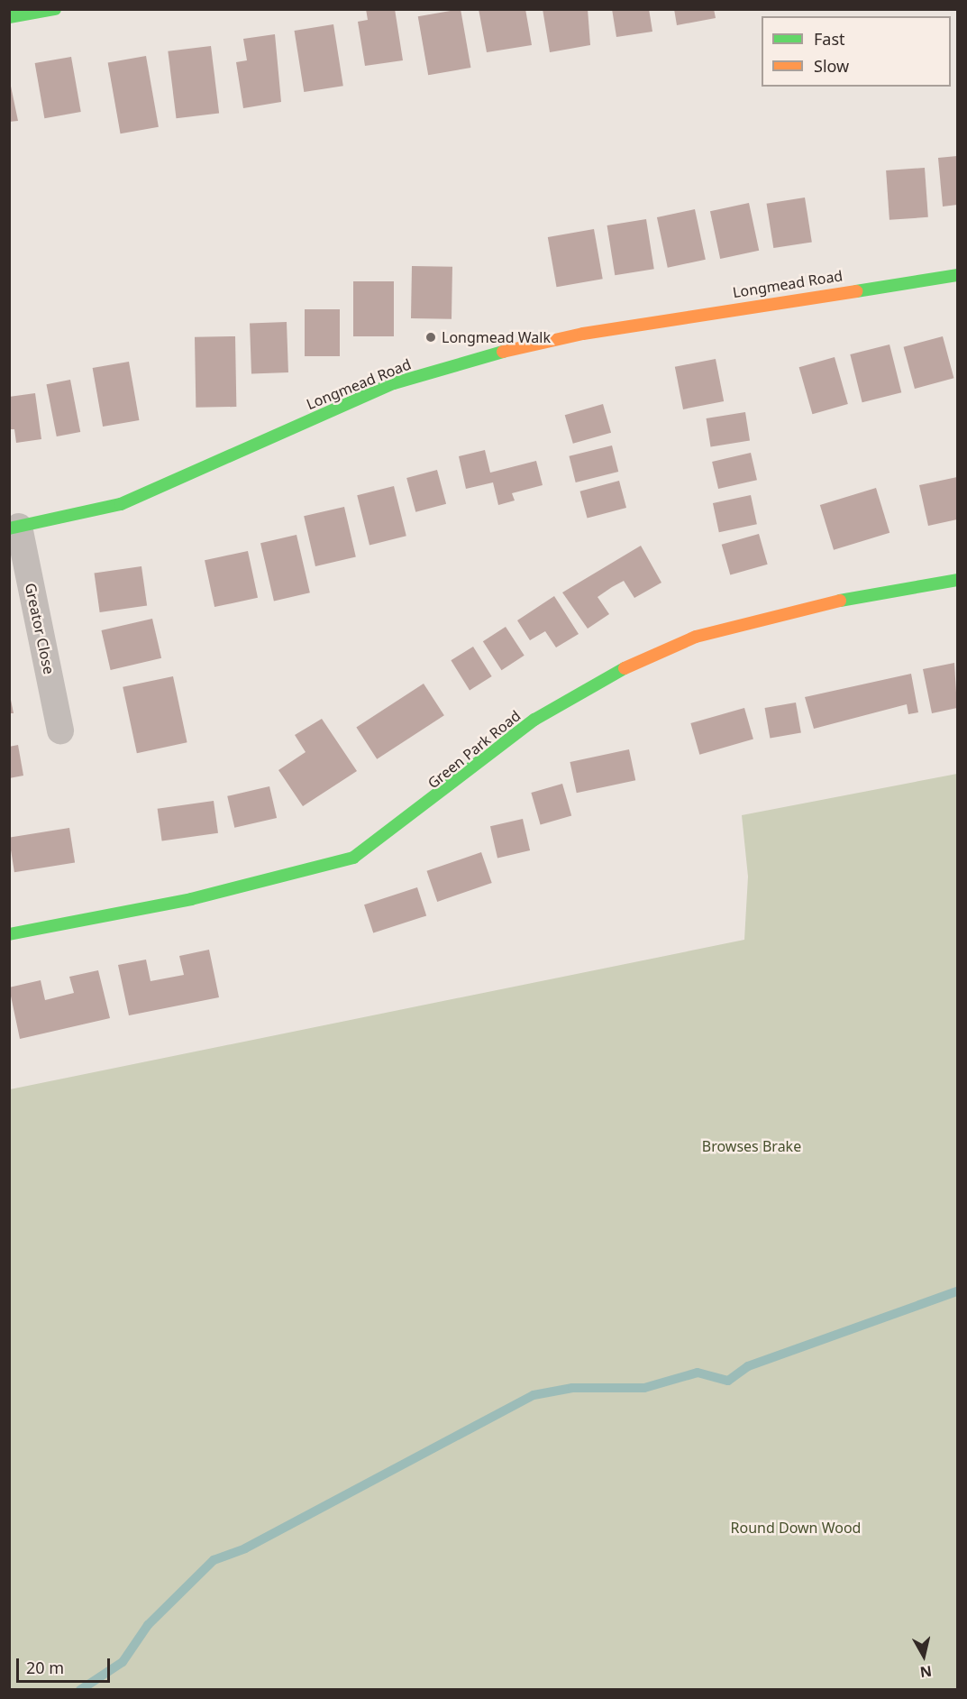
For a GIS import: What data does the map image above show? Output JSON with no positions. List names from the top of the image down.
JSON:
{
  "streets": {
    "street": ["Longmead Road", "Greator Close", "Green Park Road"]
  },
  "crossings": [
    ["Longmead Road", "Greator Close"]
  ],
  "parks": ["Browses Brake", "Round Down Wood"],
  "places": ["Longmead Walk"],
  "legend": ["Fast", "Slow"],
  "scale_bar": "20 m",
  "north": "bottom"
}
